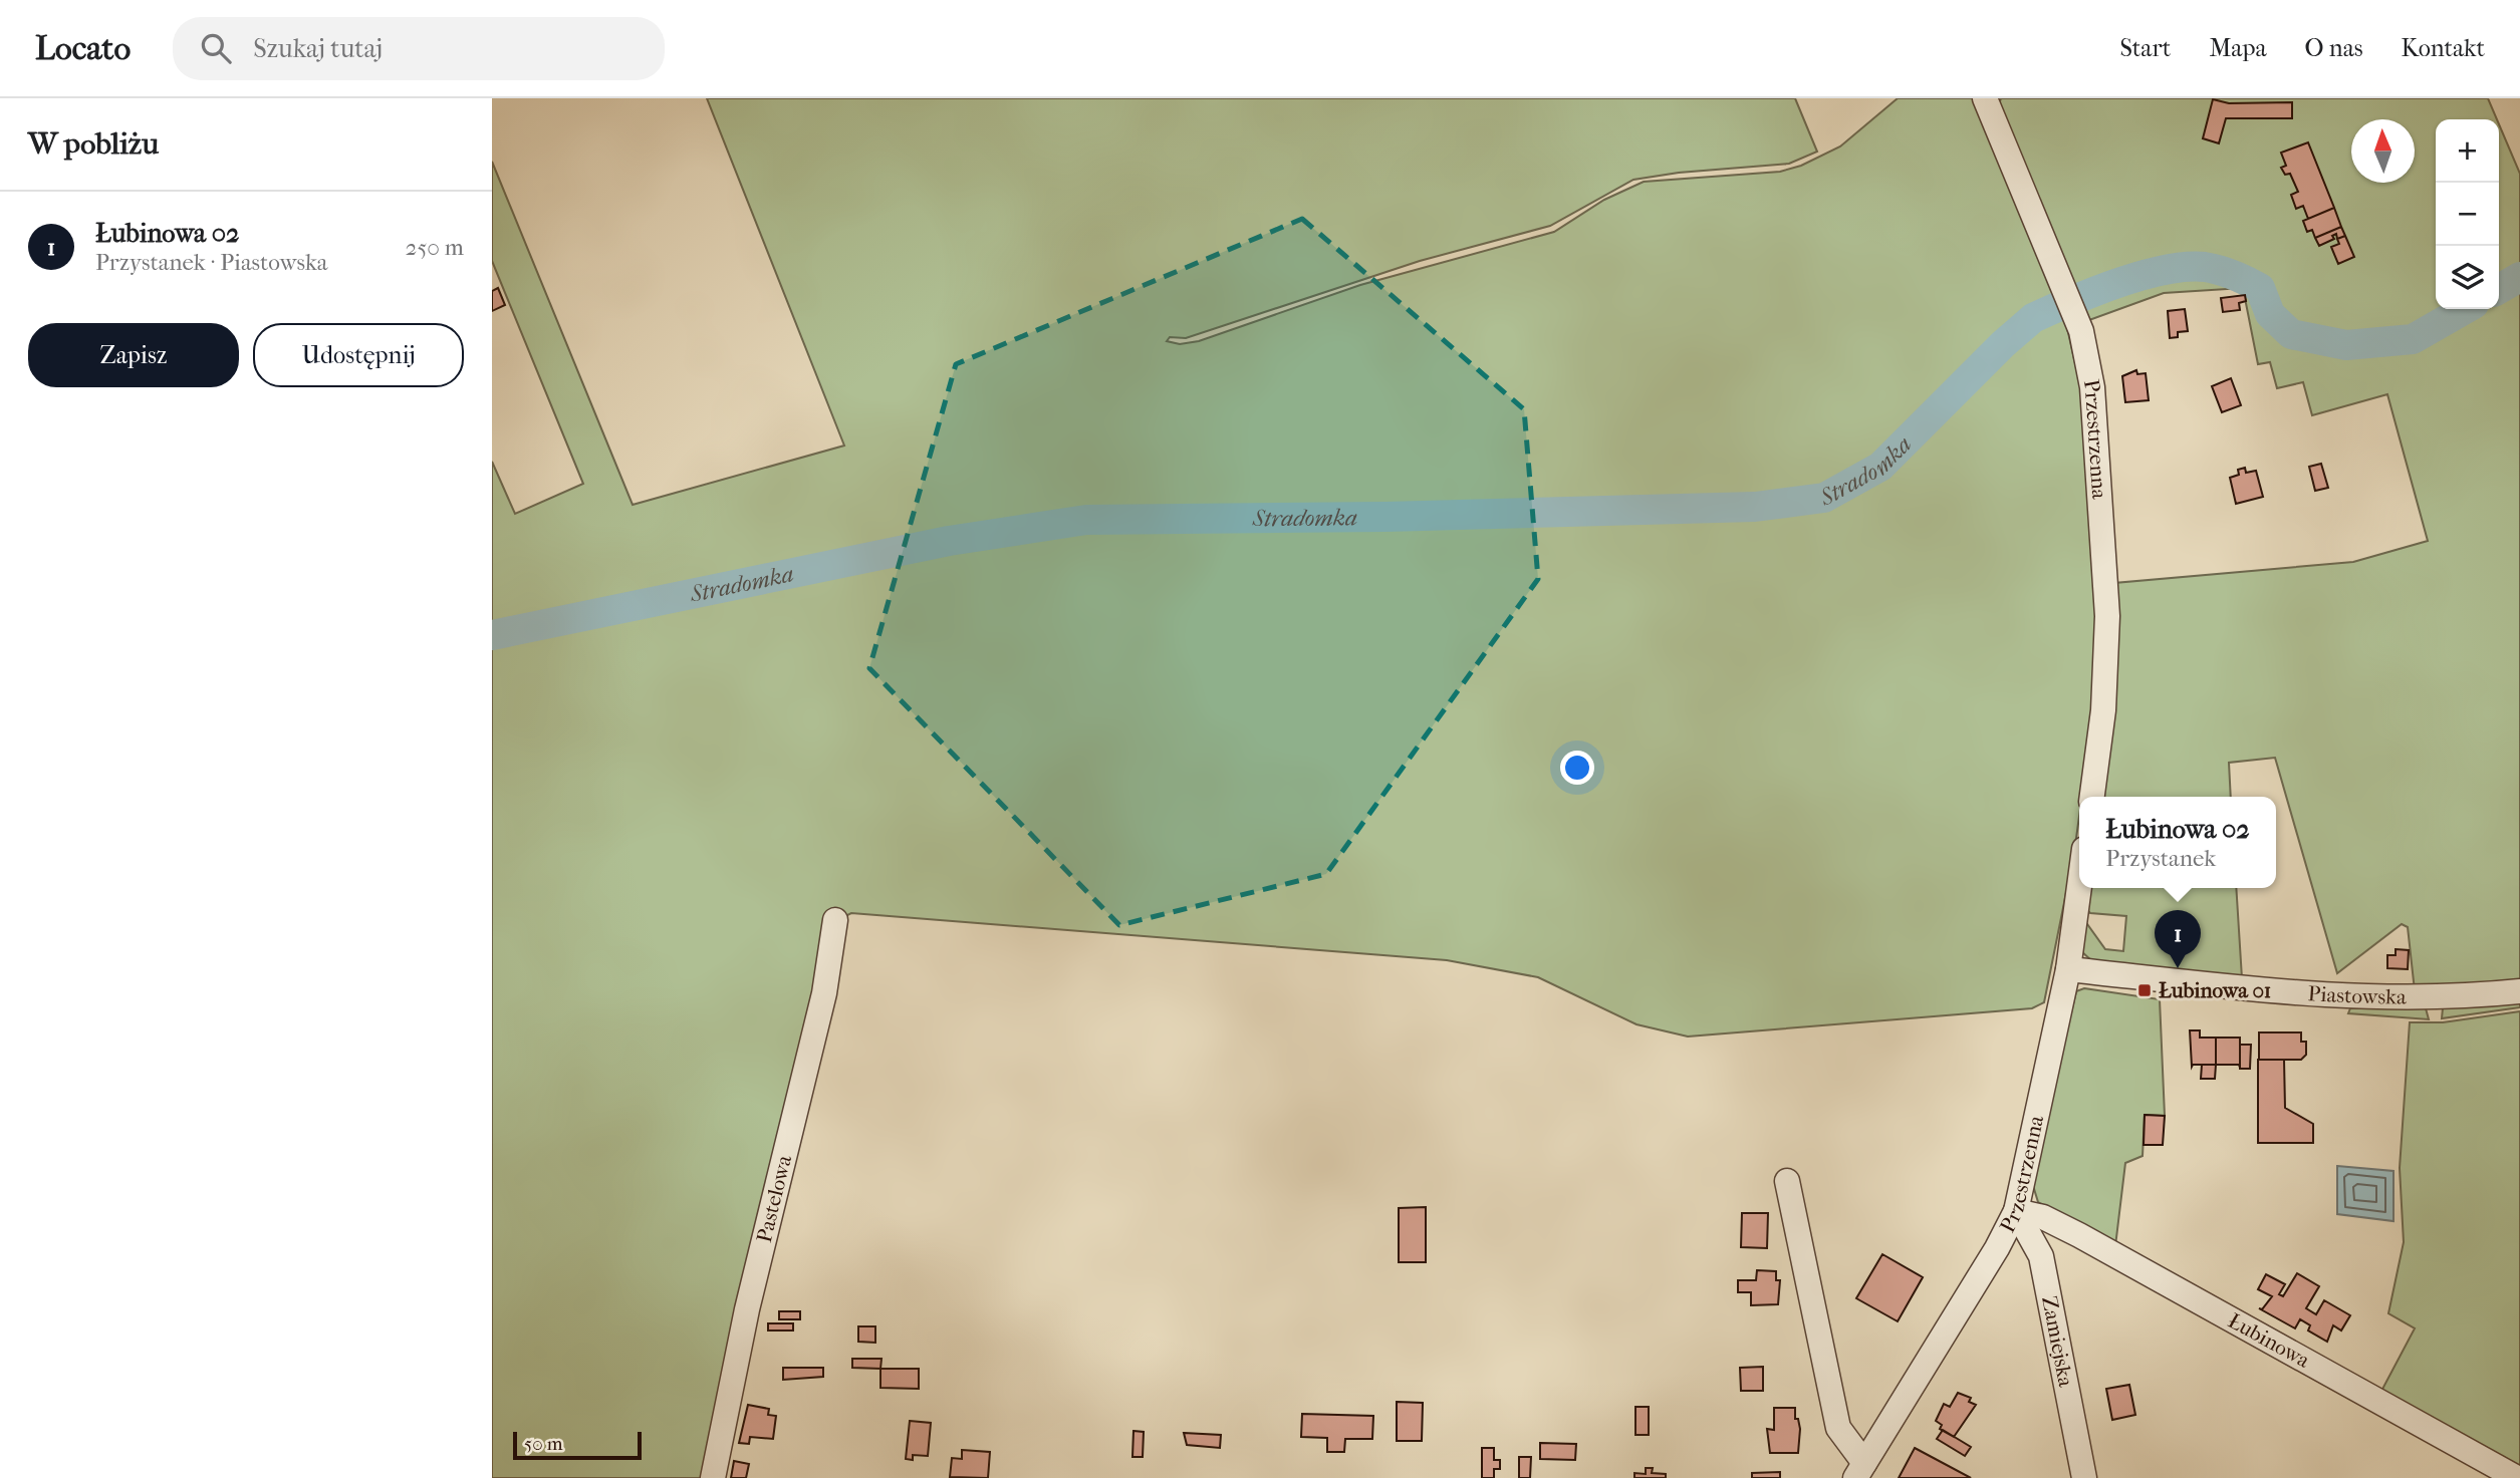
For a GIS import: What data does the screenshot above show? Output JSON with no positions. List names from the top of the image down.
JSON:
{
  "streets": {
    "street": [
      "Przestrzenna",
      "Piastowska",
      "Pastelowa",
      "Łubinowa",
      "Zamiejska"
    ]
  },
  "crossings": [
    ["Przestrzenna", "Piastowska"],
    ["Przestrzenna", "Łubinowa"],
    ["Przestrzenna", "Zamiejska"],
    ["Łubinowa", "Zamiejska"]
  ],
  "water": ["Stradomka"],
  "places": {
    "transit": ["Łubinowa 01"]
  },
  "scale_bar": "50 m",
  "north": "top",
  "page": {
    "header": "Locato",
    "search": "Szukaj tutaj",
    "nav": [
      "Start",
      "Mapa",
      "O nas",
      "Kontakt"
    ],
    "heading": "W pobliżu",
    "map_buttons": ["+", "−"],
    "list": [
      {
        "mark": "1",
        "name": "Łubinowa 02",
        "note": "Przystanek · Piastowska",
        "value": "250 m"
      }
    ],
    "buttons": ["Zapisz", "Udostępnij"],
    "popup": ["Łubinowa 02", "Przystanek"],
    "pins": "1",
    "scale": "50 m"
  }
}
